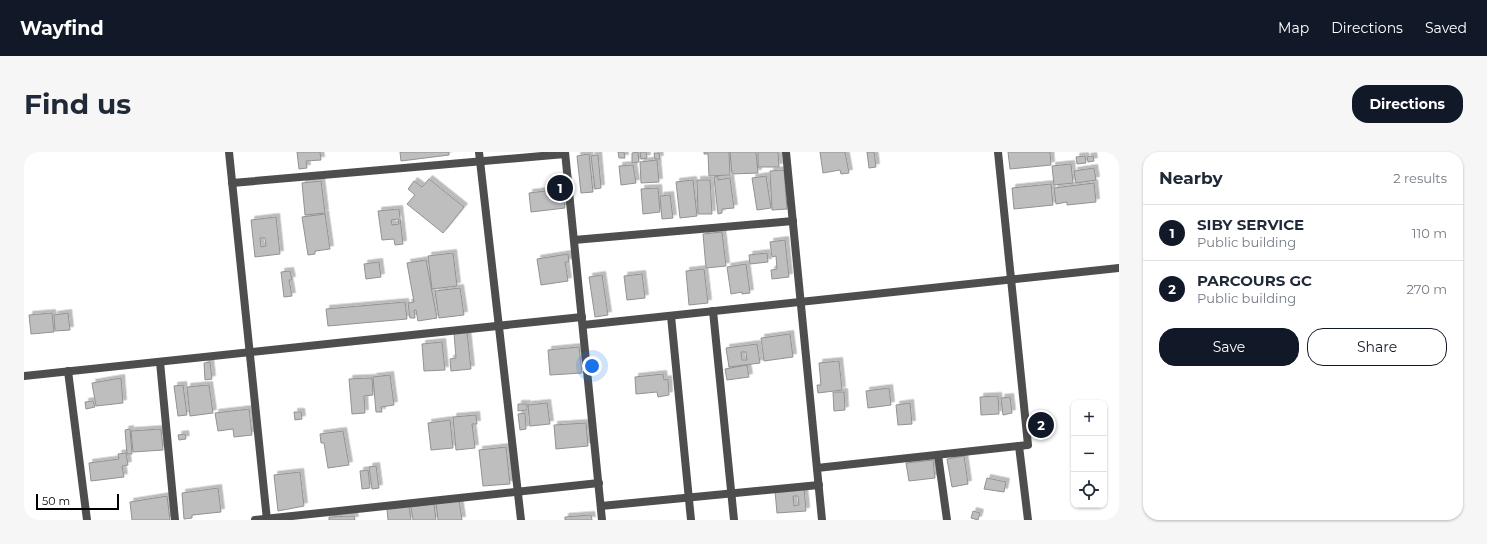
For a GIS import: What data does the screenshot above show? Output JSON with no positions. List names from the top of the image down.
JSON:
{
  "scale_bar": "50 m",
  "page": {
    "header": "Wayfind",
    "nav": ["Map", "Directions", "Saved"],
    "buttons": [
      "Directions",
      ["Save", "Share"]
    ],
    "title": "Find us",
    "heading": ["Nearby", "2 results"],
    "pins": ["1", "2"],
    "list": [
      {
        "mark": "1",
        "name": "SIBY SERVICE",
        "note": "Public building",
        "value": "110 m"
      },
      {
        "mark": "2",
        "name": "PARCOURS GC",
        "note": "Public building",
        "value": "270 m"
      }
    ],
    "map_buttons": ["+", "−"],
    "scale": "50 m"
  }
}
